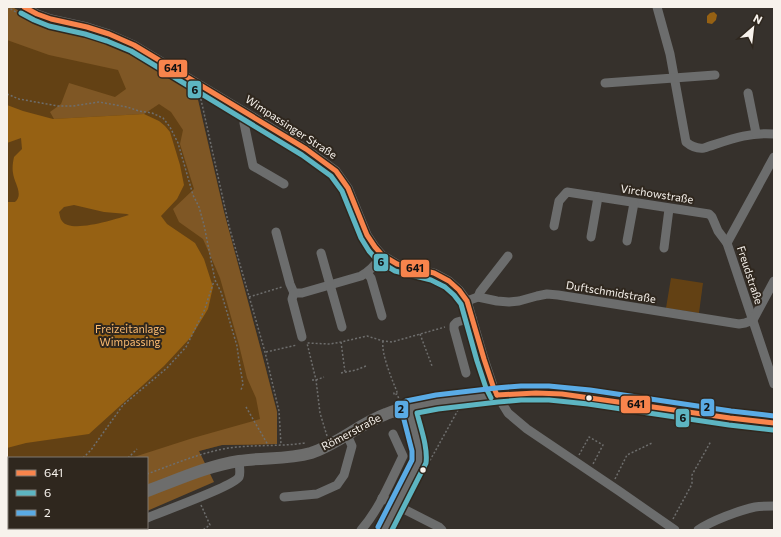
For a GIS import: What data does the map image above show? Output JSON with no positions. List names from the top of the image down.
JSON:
{
  "streets": {
    "main road": ["Römerstraße"],
    "street": [
      "Wimpassinger Straße",
      "Virchowstraße",
      "Freudstraße",
      "Duftschmidstraße"
    ]
  },
  "crossings": [
    ["Wimpassinger Straße", "Römerstraße"],
    ["Virchowstraße", "Freudstraße"],
    ["Freudstraße", "Duftschmidstraße"]
  ],
  "parks": ["Freizeitanlage Wimpassing"],
  "lines": ["transit line 641", "transit line 6", "transit line 2"],
  "legend": ["641", "6", "2"],
  "north": "top right"
}
